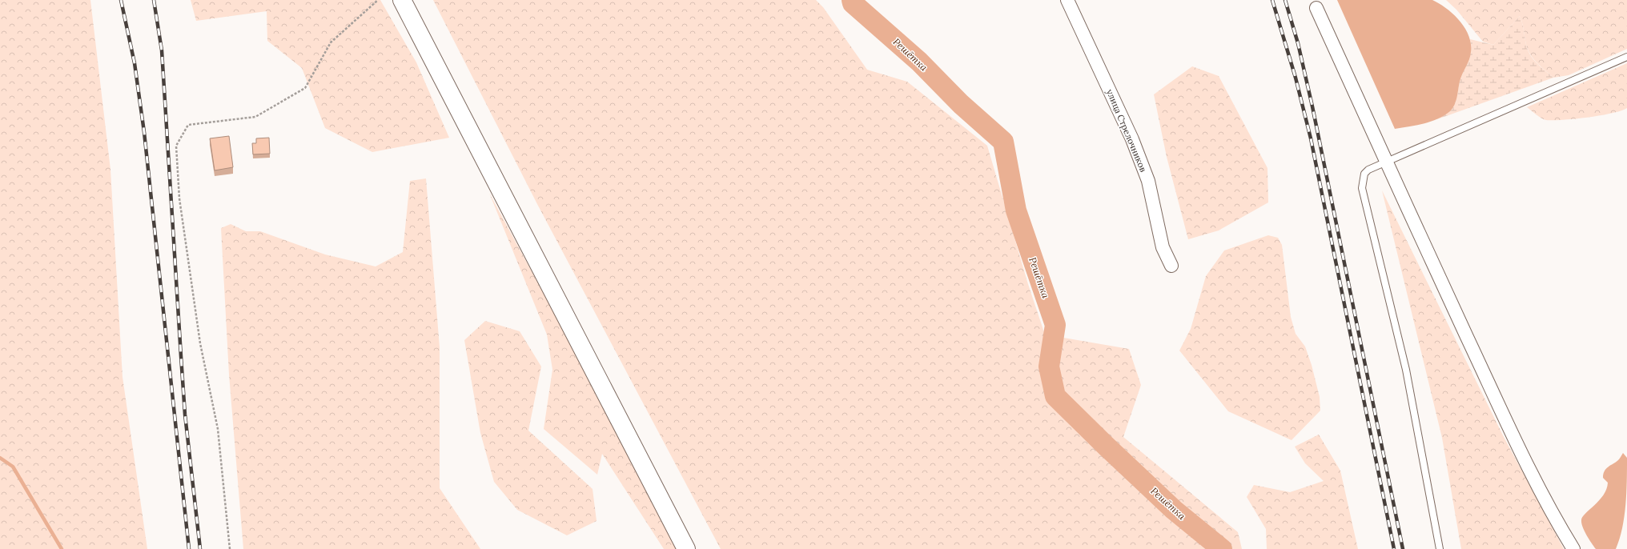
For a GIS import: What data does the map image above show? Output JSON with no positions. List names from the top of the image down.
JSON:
{
  "streets": {
    "street": ["улица Стрелочников"]
  },
  "water": ["Решётка"]
}
